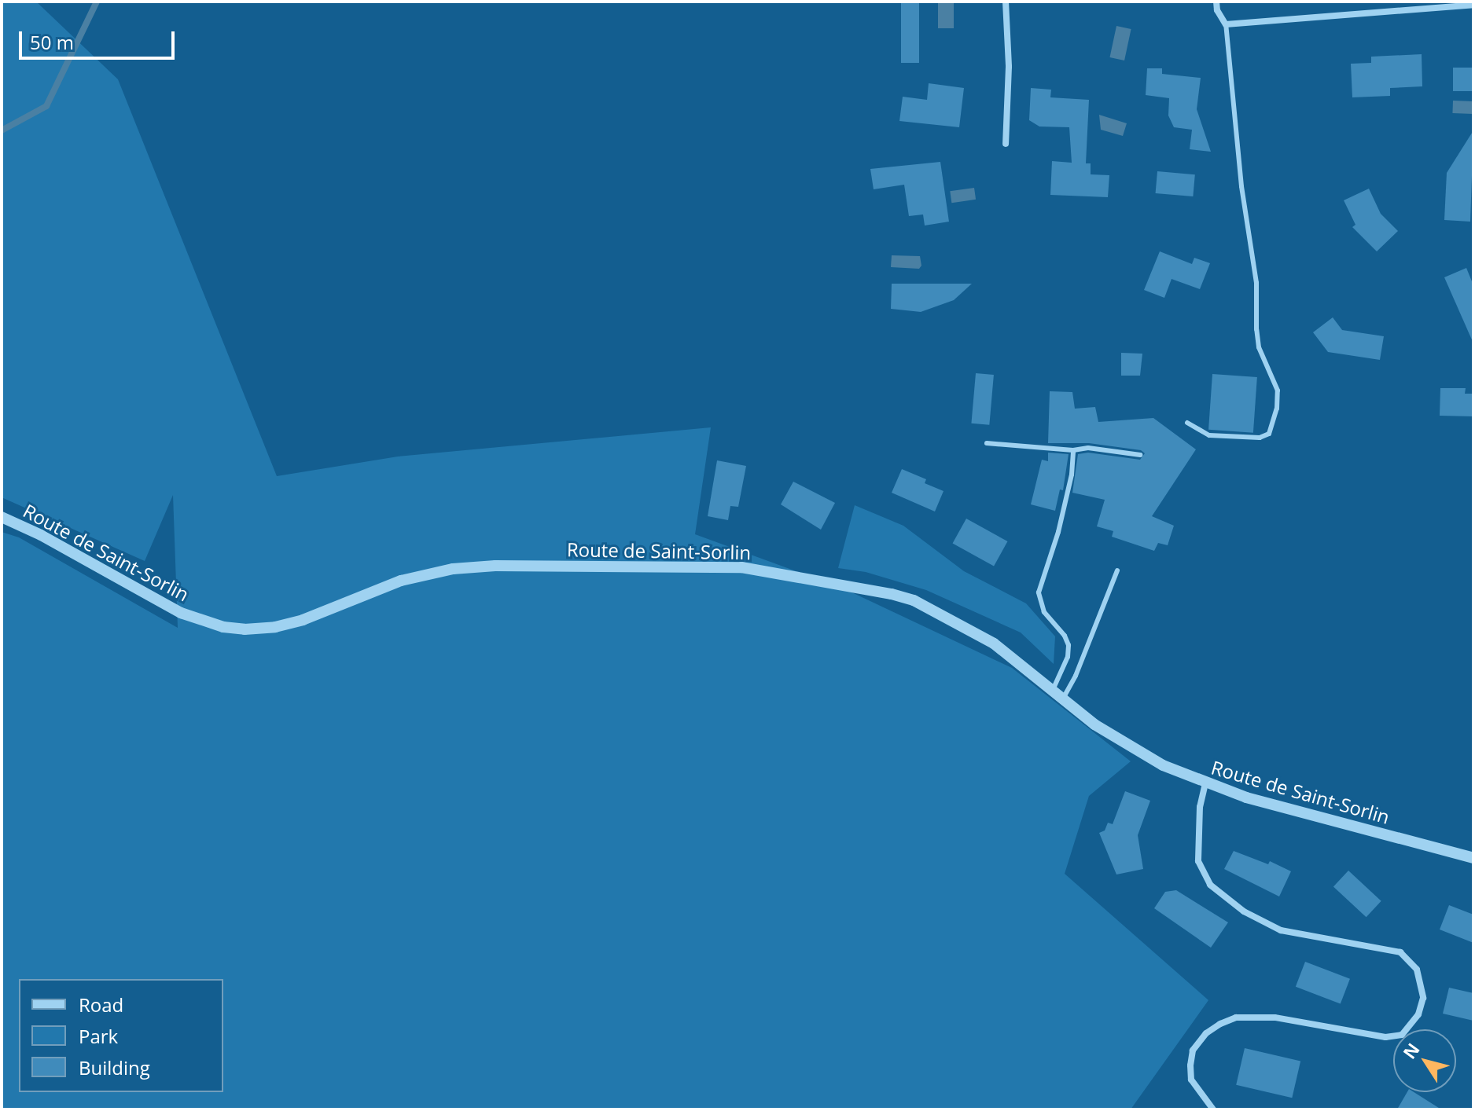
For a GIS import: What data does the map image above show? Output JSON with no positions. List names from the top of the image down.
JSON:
{
  "streets": {
    "street": ["Route de Saint-Sorlin"]
  },
  "legend": ["Road", "Park", "Building"],
  "scale_bar": "50 m",
  "north": "top left"
}
